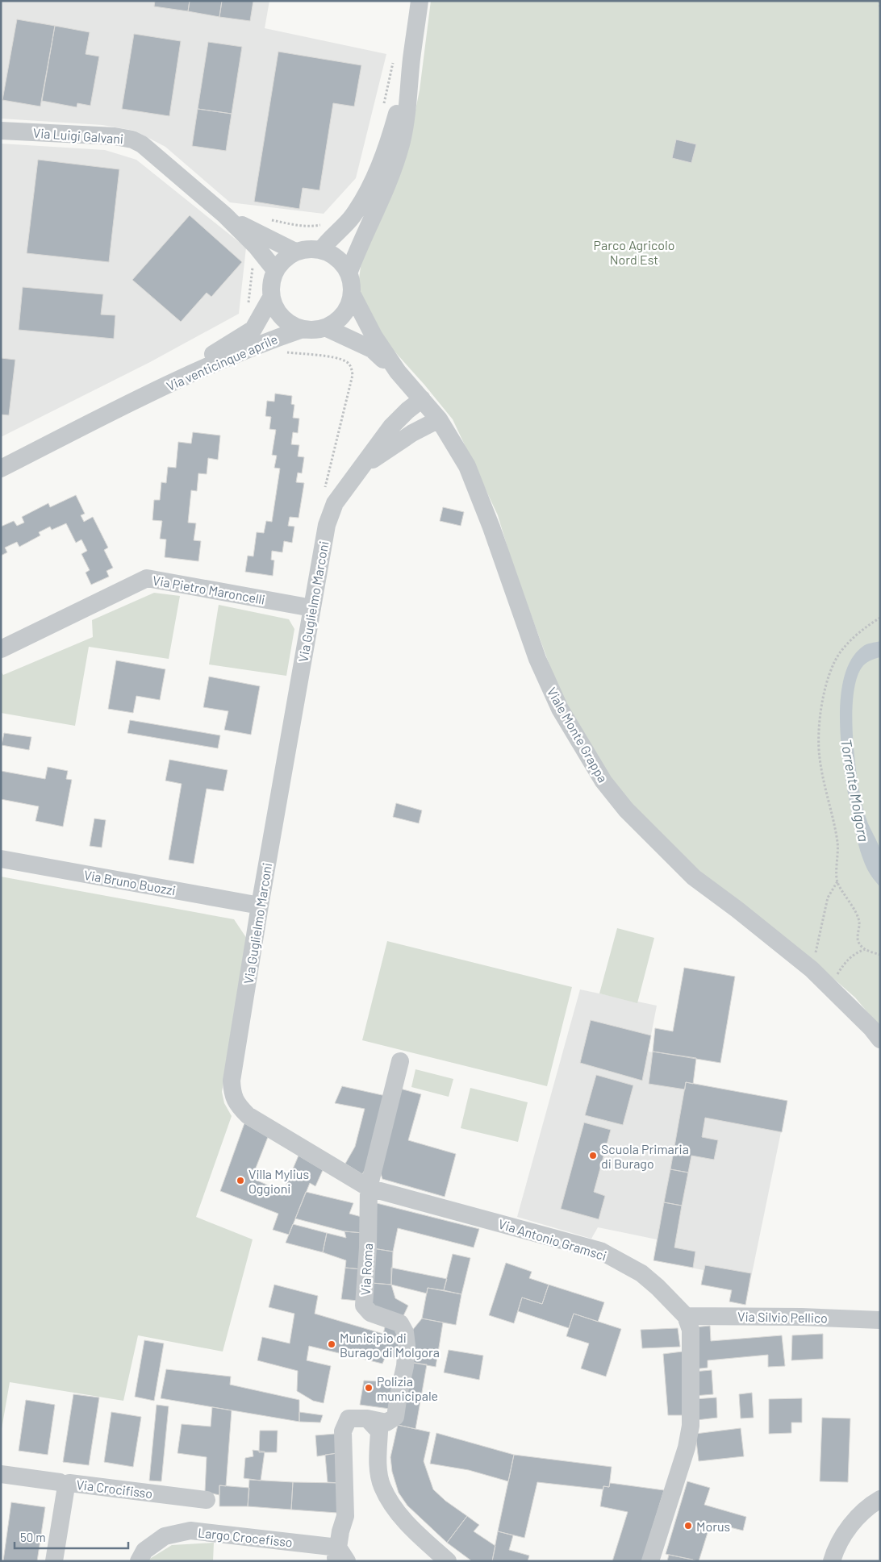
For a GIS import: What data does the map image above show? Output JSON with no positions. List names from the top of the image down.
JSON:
{
  "streets": {
    "street": [
      "Via Luigi Galvani",
      "Via venticinque aprile",
      "Via Pietro Maroncelli",
      "Via Guglielmo Marconi",
      "Viale Monte Grappa",
      "Via Bruno Buozzi",
      "Via Antonio Gramsci",
      "Via Roma",
      "Via Silvio Pellico",
      "Via Crocifisso",
      "Largo Crocefisso"
    ]
  },
  "crossings": [
    ["Via Luigi Galvani", "Via venticinque aprile"],
    ["Via Luigi Galvani", "Viale Monte Grappa"],
    ["Via venticinque aprile", "Viale Monte Grappa"],
    ["Via Pietro Maroncelli", "Via Guglielmo Marconi"],
    ["Via Guglielmo Marconi", "Viale Monte Grappa"],
    ["Via Guglielmo Marconi", "Via Bruno Buozzi"],
    ["Via Guglielmo Marconi", "Via Antonio Gramsci"],
    ["Via Guglielmo Marconi", "Via Roma"],
    ["Via Antonio Gramsci", "Via Roma"],
    ["Via Antonio Gramsci", "Via Silvio Pellico"]
  ],
  "water": ["Torrente Molgora"],
  "parks": ["Parco Agricolo Nord Est"],
  "places": [
    "Scuola Primaria di Burago",
    "Villa Mylius Oggioni",
    "Municipio di Burago di Molgora",
    "Polizia municipale",
    "Morus"
  ],
  "scale_bar": "50 m"
}
